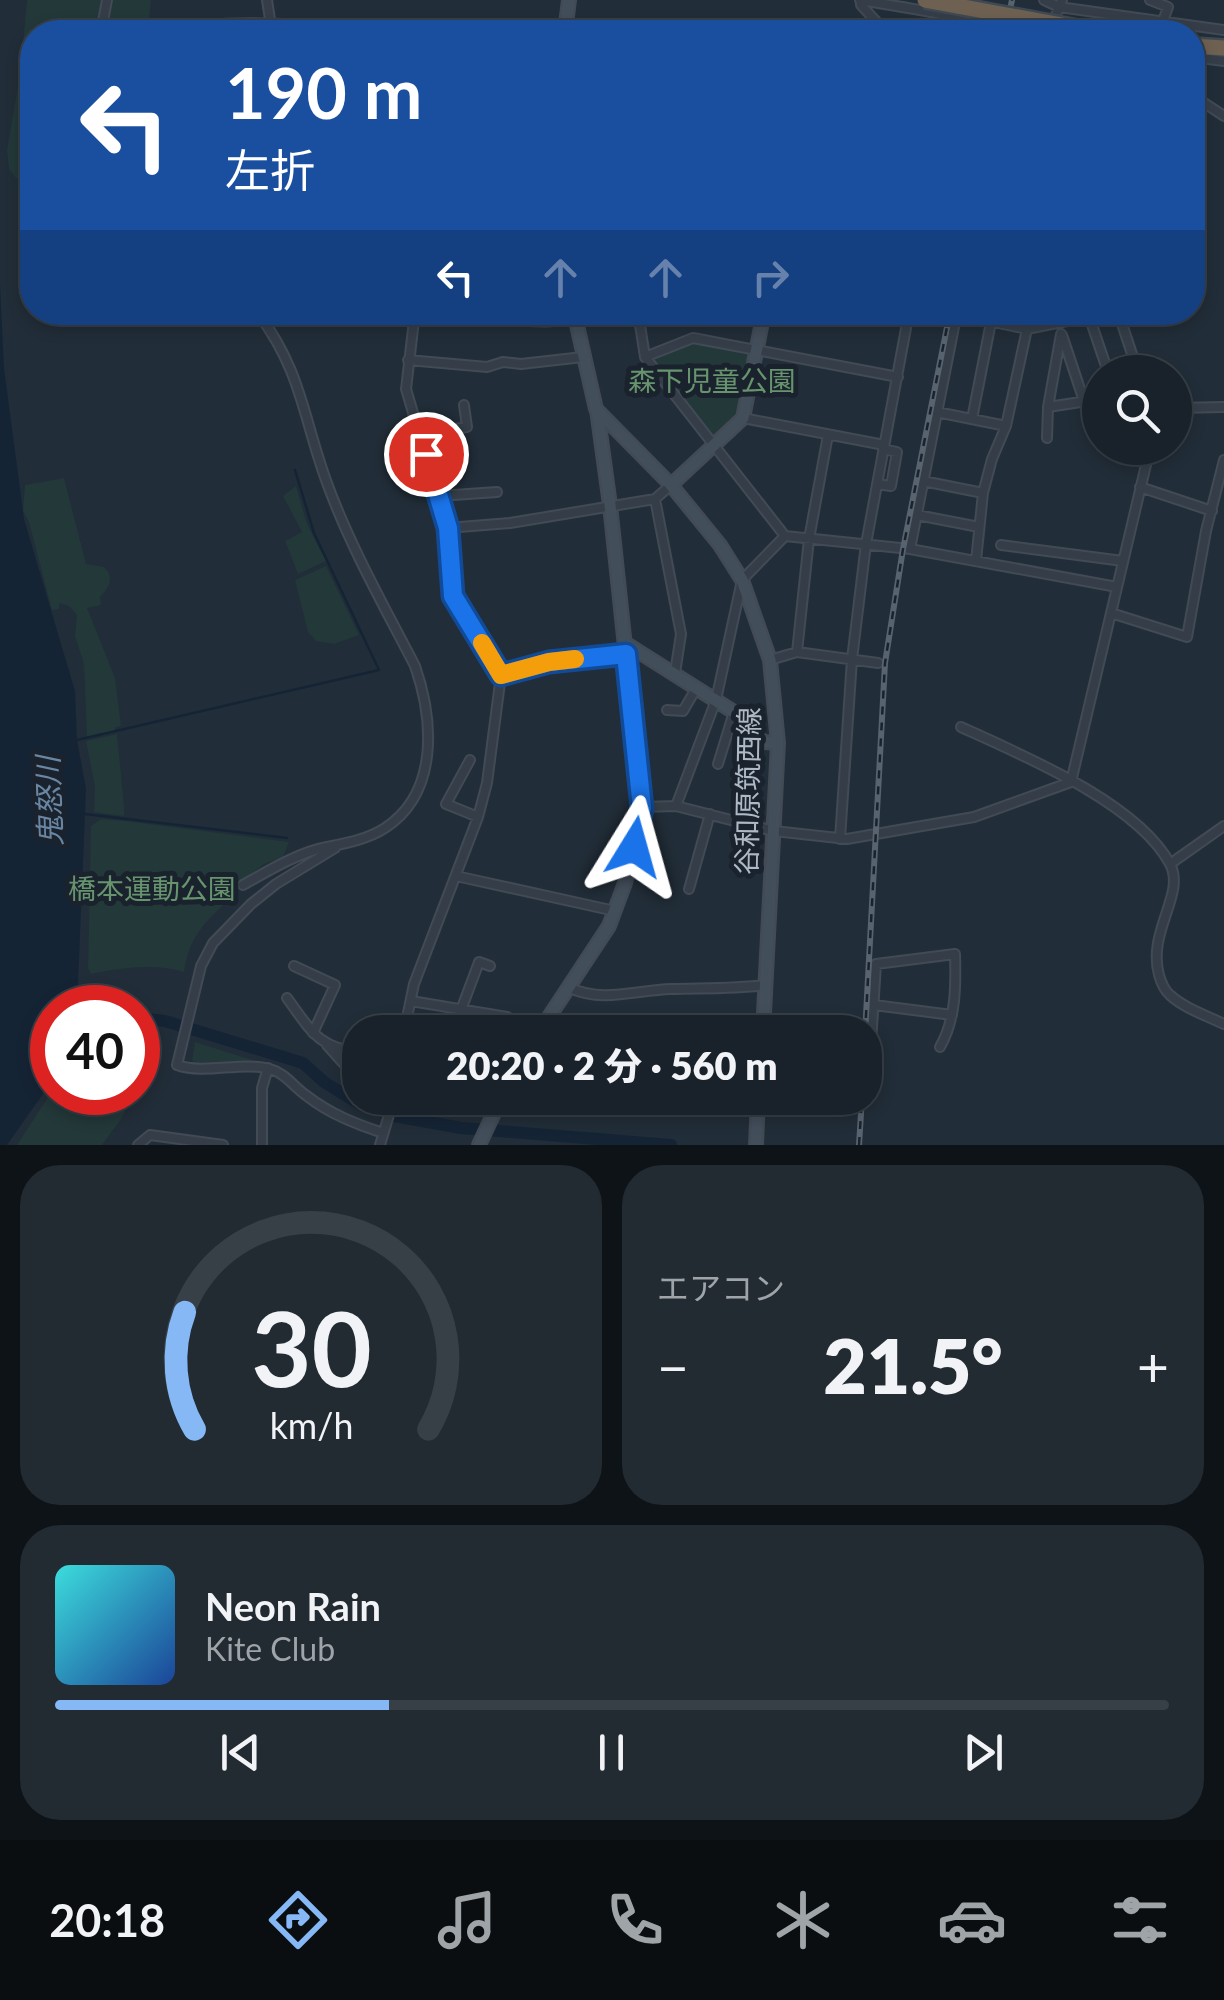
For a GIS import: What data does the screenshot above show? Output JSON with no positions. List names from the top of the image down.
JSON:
{
  "streets": {
    "street": ["谷和原筑西線"]
  },
  "water": ["鬼怒川"],
  "parks": ["森下児童公園", "橋本運動公園"],
  "page": {
    "turn": ["190 m", "左折"],
    "limit": "40",
    "trip": "20:20 · 2 分 · 560 m",
    "tile": "エアコン",
    "heat": ["−", "21.5°", "+"],
    "song": ["Neon Rain", "Kite Club"],
    "tabs": "20:18",
    "gauge": ["30", "km/h"]
  }
}
